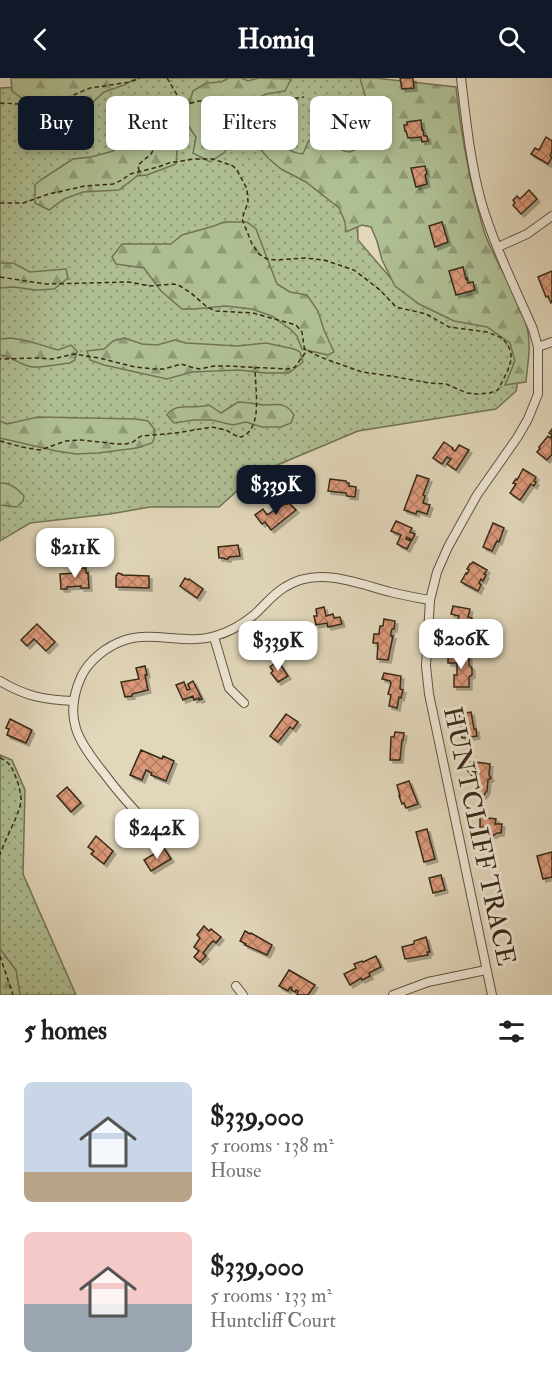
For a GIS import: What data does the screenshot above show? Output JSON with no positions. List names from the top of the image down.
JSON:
{
  "streets": {
    "street": ["HUNTCLIFF TRACE"]
  },
  "page": {
    "header": "Homiq",
    "chip": [
      "Buy",
      "Rent",
      "Filters",
      "New"
    ],
    "price": [
      "$339K",
      "$211K",
      "$206K",
      "$339K",
      "$242K"
    ],
    "heading": "5 homes",
    "list": [
      {
        "name": "$339,000",
        "note": "5 rooms · 138 m² · House"
      },
      {
        "name": "$339,000",
        "note": "5 rooms · 133 m² · Huntcliff Court"
      }
    ]
  }
}
